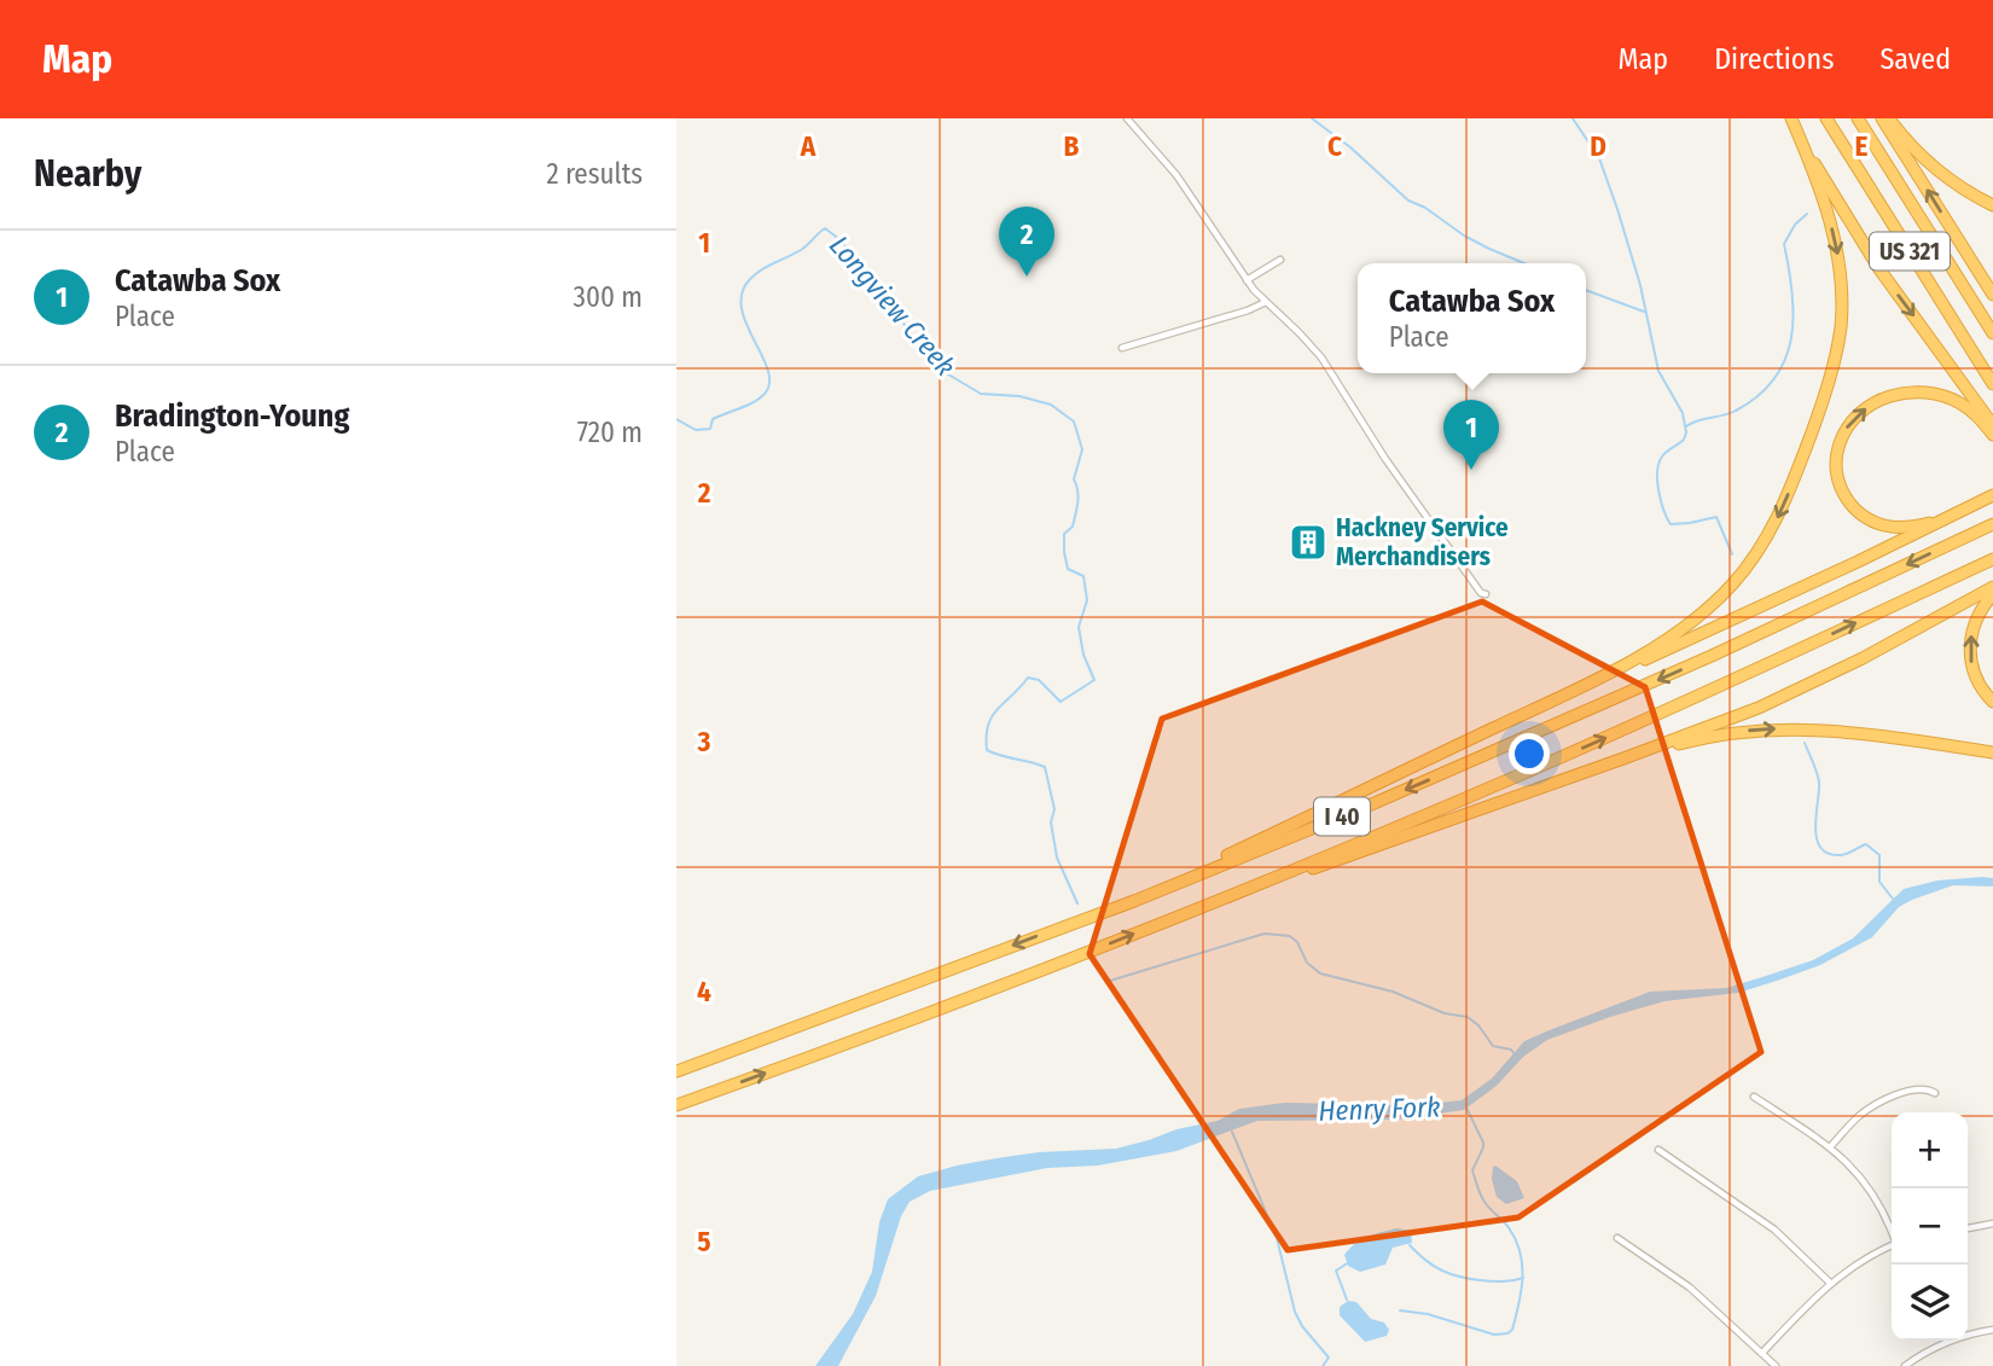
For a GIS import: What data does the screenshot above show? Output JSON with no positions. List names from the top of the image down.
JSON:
{
  "streets": {
    "highway": ["US 321", "I 40"]
  },
  "water": ["Longview Creek", "Henry Fork"],
  "places": {
    "building": ["Hackney Service Merchandisers"]
  },
  "page": {
    "header": "Map",
    "nav": ["Map", "Directions", "Saved"],
    "heading": ["Nearby", "2 results"],
    "pins": ["2", "1"],
    "list": [
      {
        "mark": "1",
        "name": "Catawba Sox",
        "note": "Place",
        "value": "300 m"
      },
      {
        "mark": "2",
        "name": "Bradington-Young",
        "note": "Place",
        "value": "720 m"
      }
    ],
    "popup": ["Catawba Sox", "Place"],
    "map_buttons": ["+", "−"]
  },
  "grid": {
    "columns": [
      "A",
      "B",
      "C",
      "D",
      "E"
    ],
    "rows": [
      "1",
      "2",
      "3",
      "4",
      "5"
    ]
  }
}
